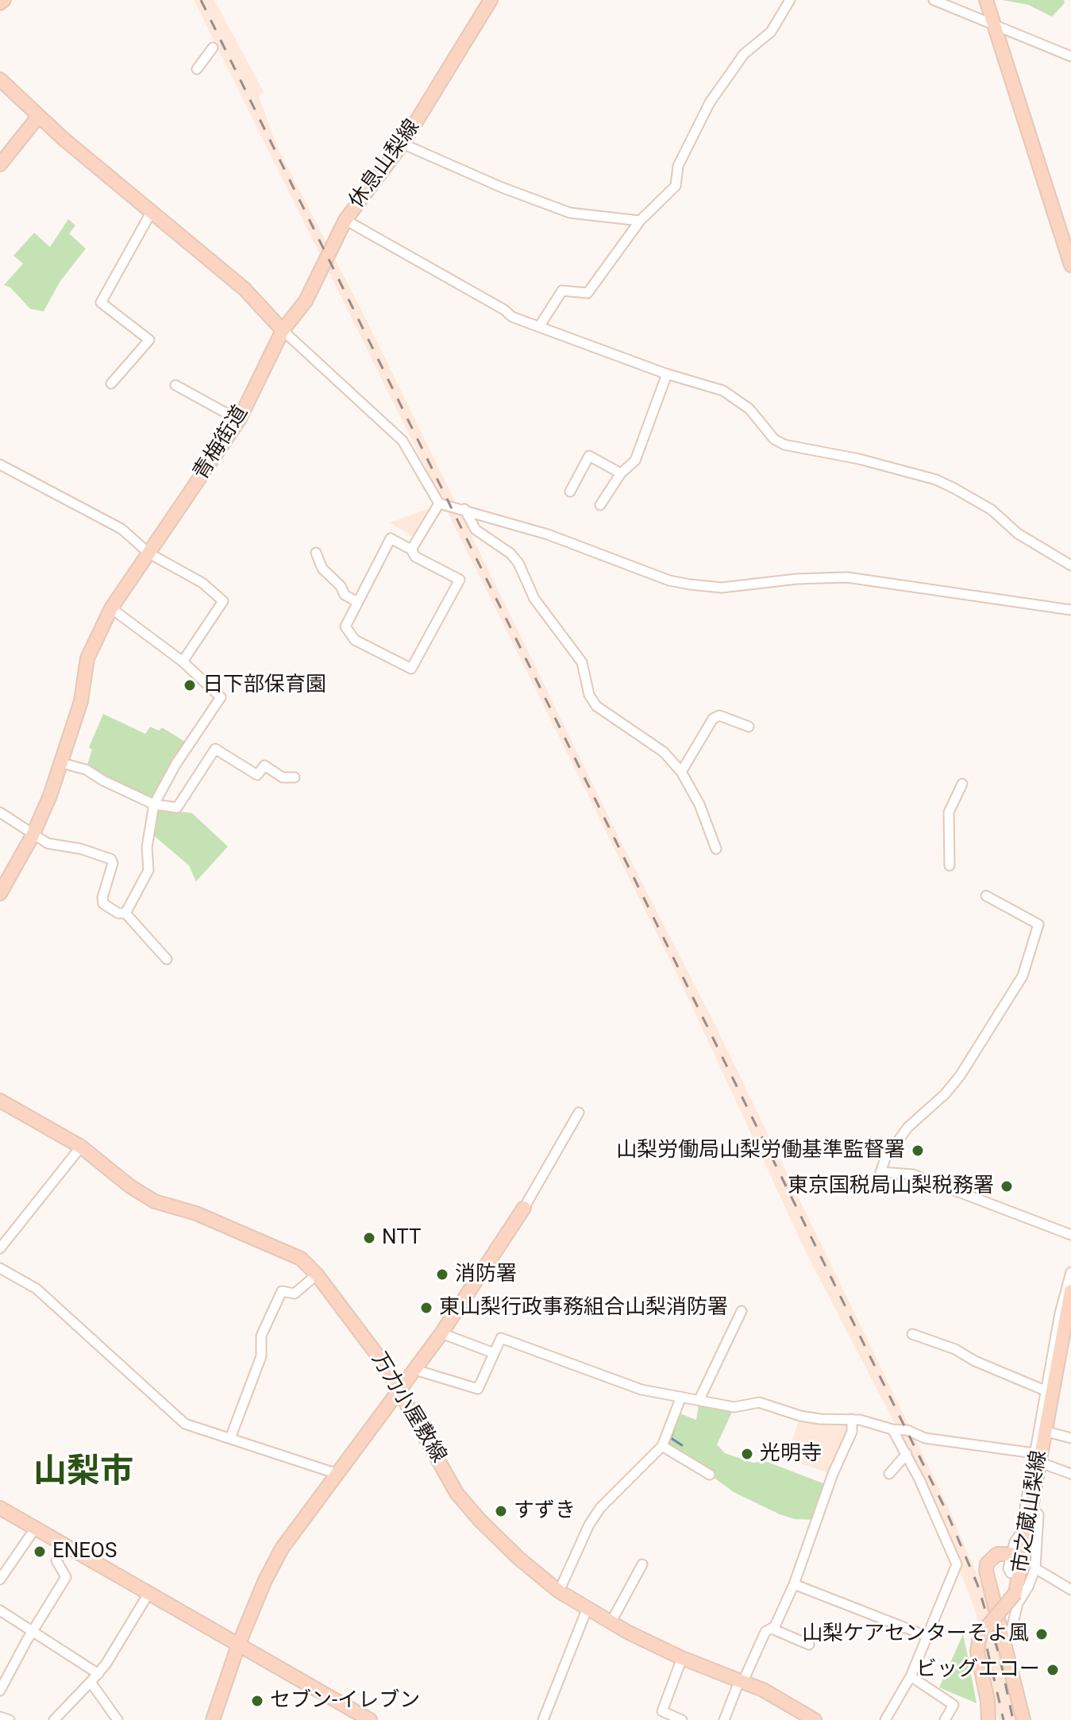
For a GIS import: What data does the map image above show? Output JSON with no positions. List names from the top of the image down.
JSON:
{
  "streets": {
    "main road": [
      "休息山梨線",
      "青梅街道",
      "万力小屋敷線",
      "市之蔵山梨線"
    ]
  },
  "crossings": [
    ["休息山梨線", "青梅街道"]
  ],
  "districts": ["山梨市"],
  "places": [
    "日下部保育園",
    "山梨労働局山梨労働基準監督署",
    "東京国税局山梨税務署",
    "NTT",
    "消防署",
    "東山梨行政事務組合山梨消防署",
    "光明寺",
    "すずき",
    "ENEOS",
    "山梨ケアセンターそよ風",
    "ビッグエコー",
    "セブン-イレブン"
  ]
}
